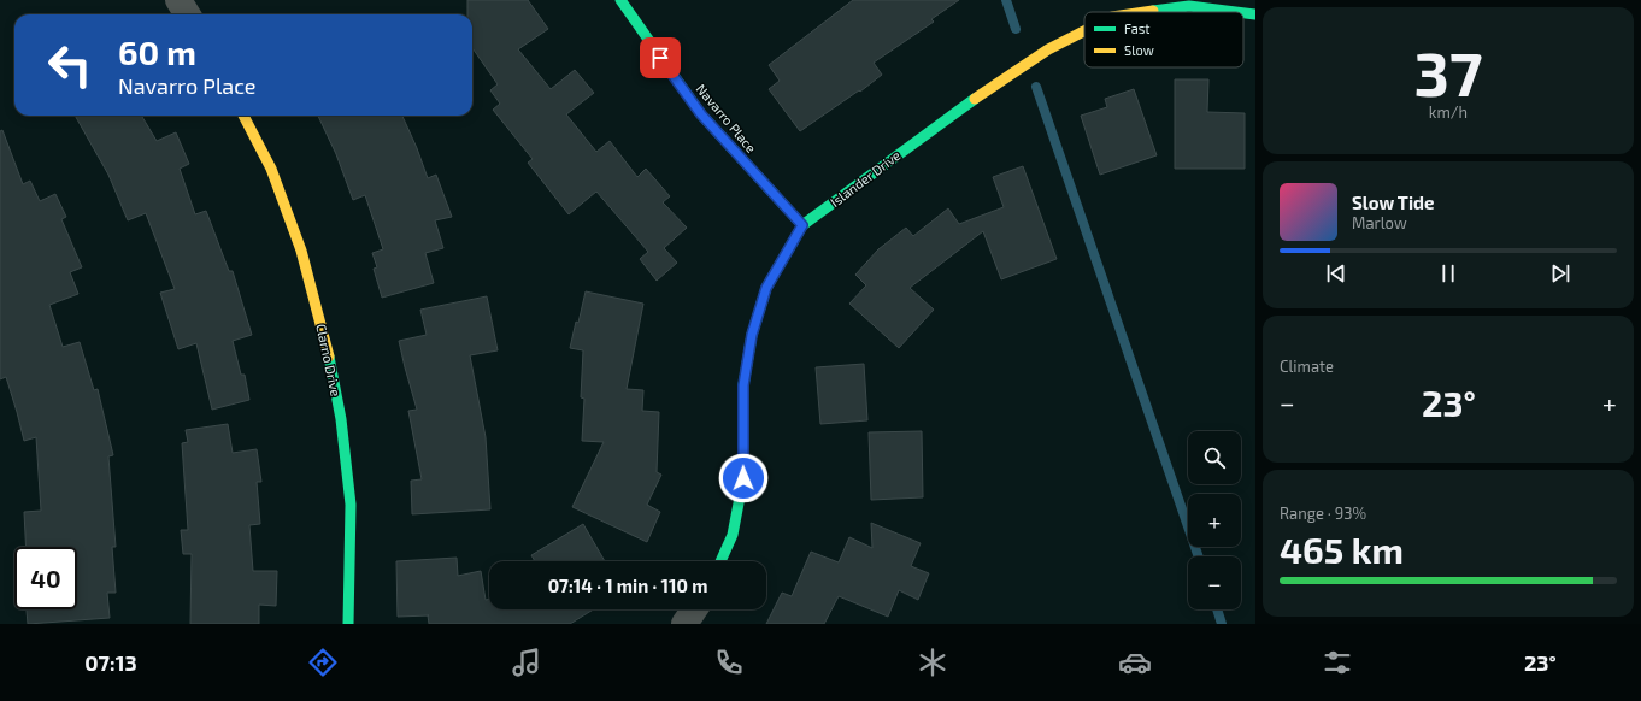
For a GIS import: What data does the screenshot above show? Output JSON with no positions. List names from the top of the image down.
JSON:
{
  "streets": {
    "street": ["Navarro Place", "Islander Drive", "Clarno Drive"]
  },
  "crossings": [
    ["Navarro Place", "Islander Drive"]
  ],
  "legend": ["Fast", "Slow"],
  "page": {
    "tile": [
      ["37", "km/h"],
      "Climate",
      ["Range · 93%", "465 km"]
    ],
    "turn": ["60 m", "Navarro Place"],
    "song": ["Slow Tide", "Marlow"],
    "heat": ["−", "23°", "+"],
    "map_buttons": ["+", "−"],
    "limit": "40",
    "trip": "07:14 · 1 min · 110 m",
    "tabs": ["07:13", "23°"]
  }
}
